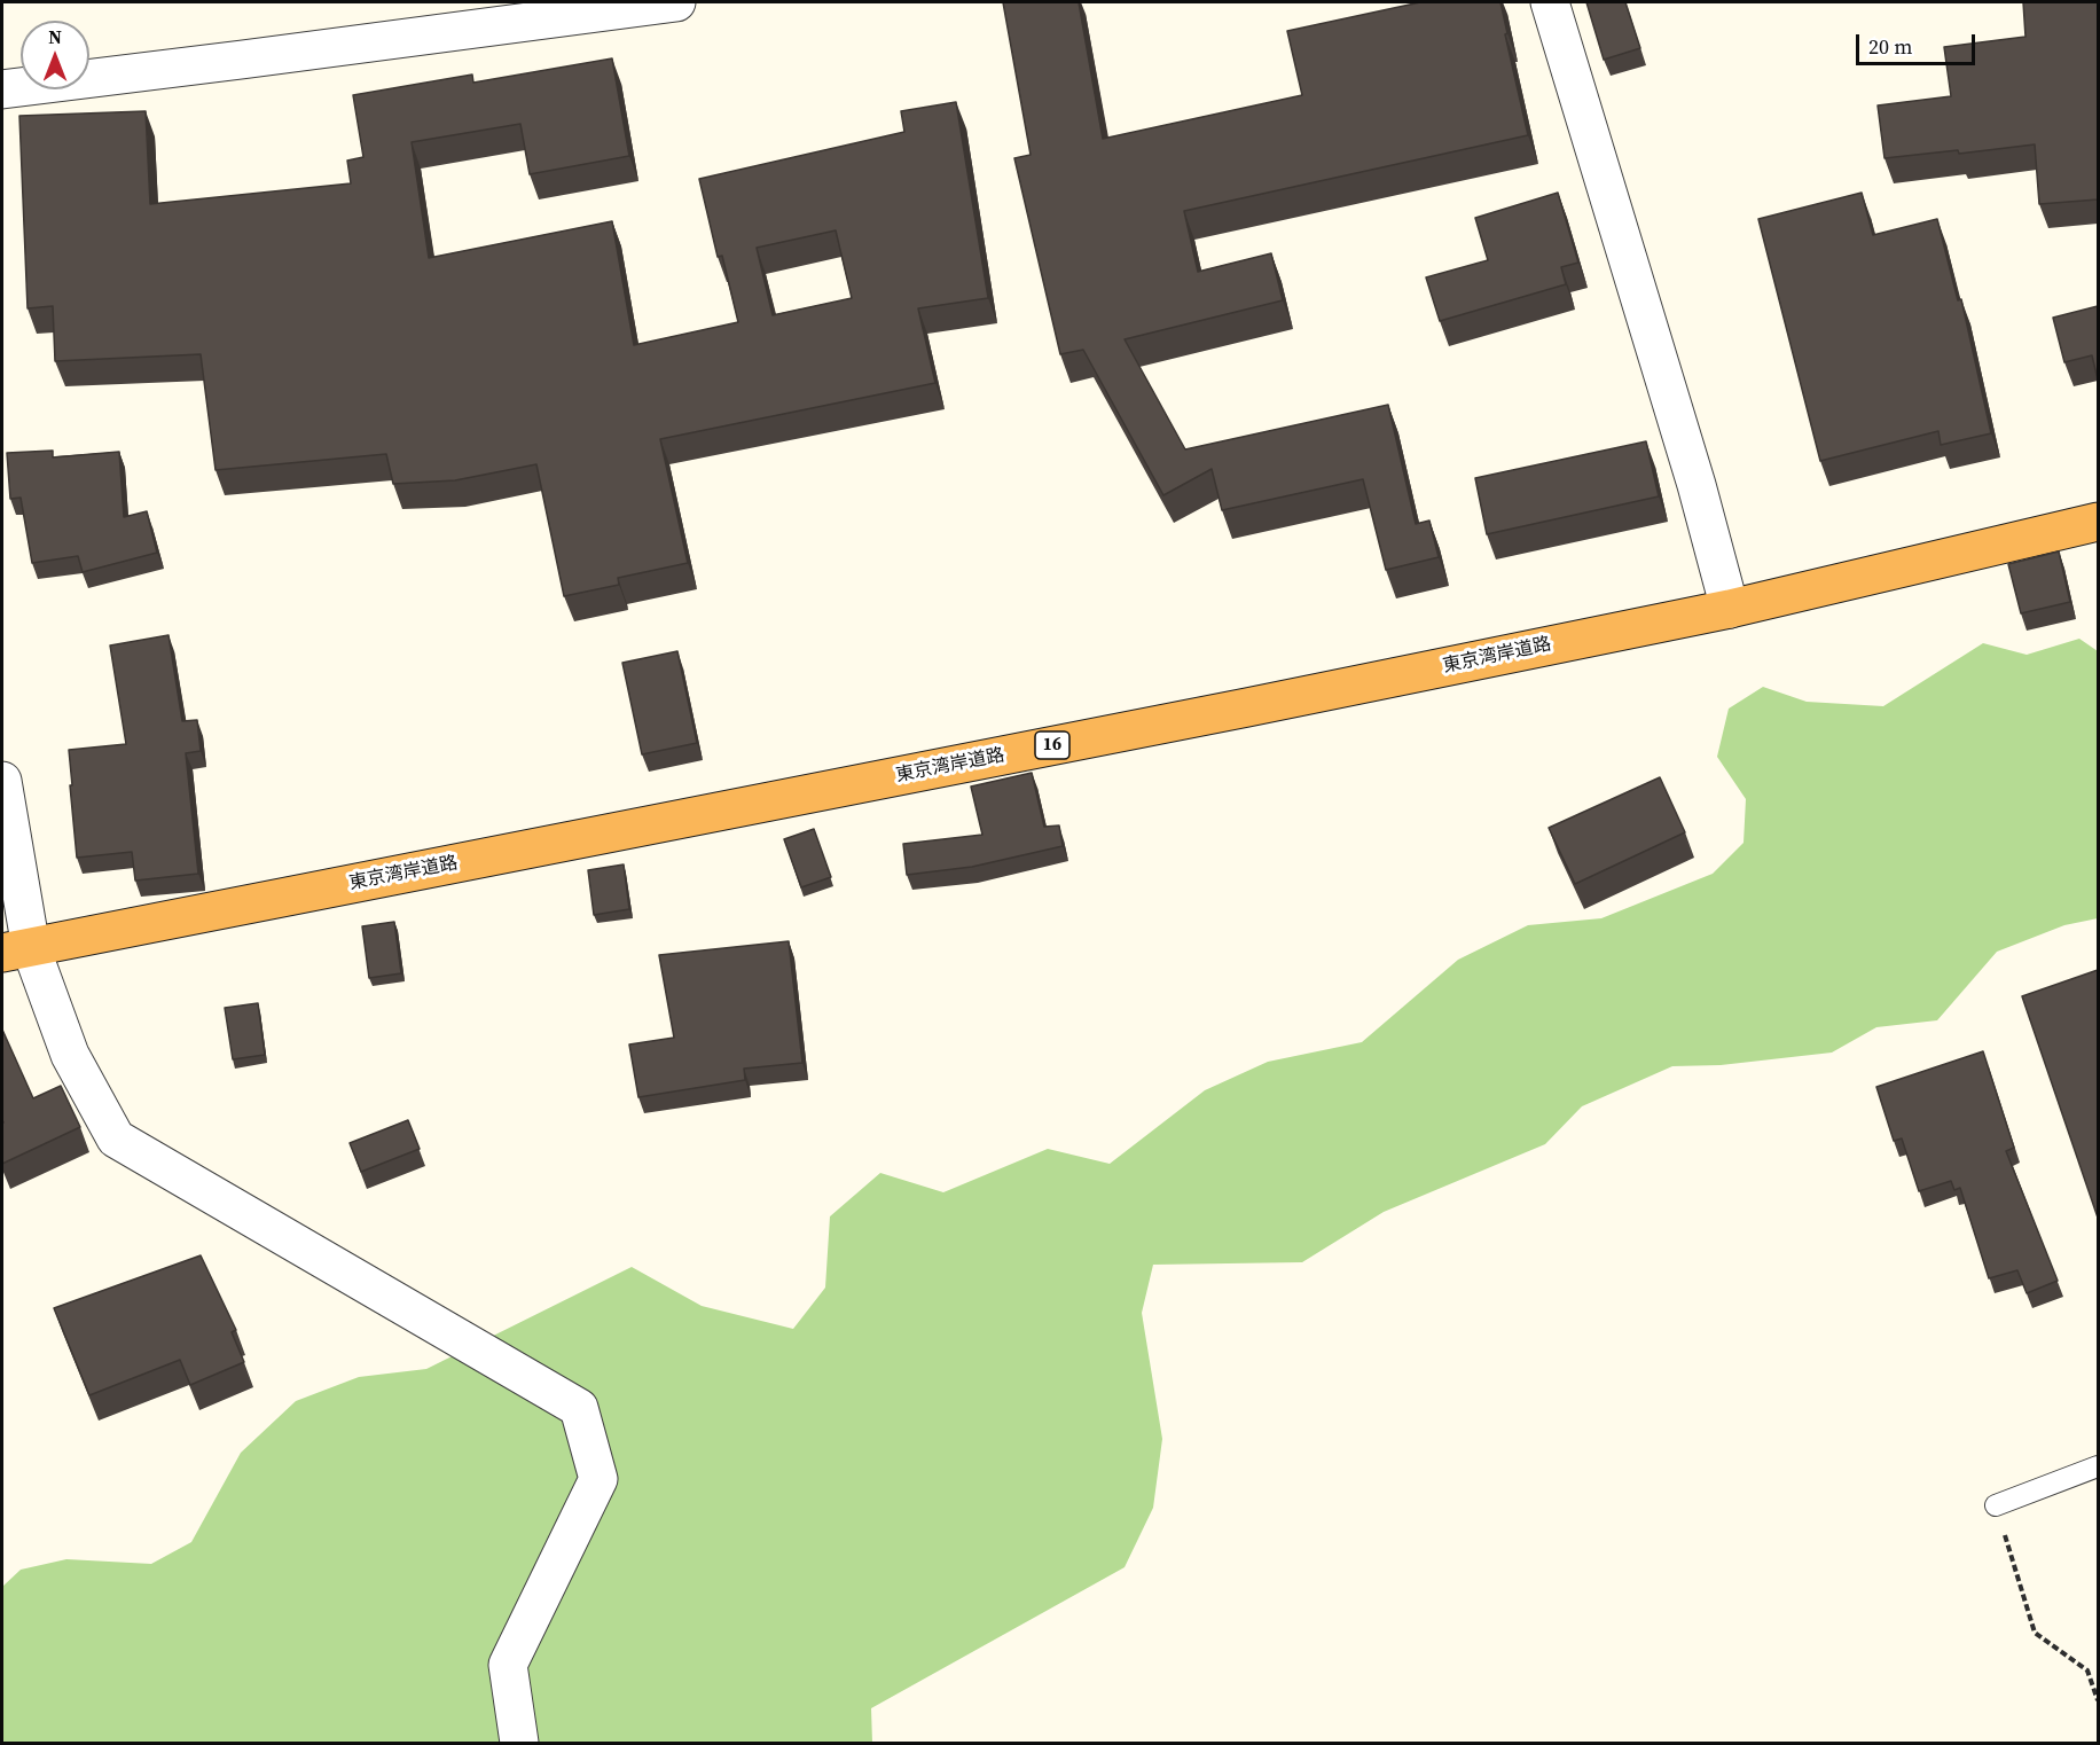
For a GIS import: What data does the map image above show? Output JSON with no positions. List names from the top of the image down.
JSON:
{
  "streets": {
    "highway": ["東京湾岸道路", "16"]
  },
  "scale_bar": "20 m",
  "north": "top"
}
